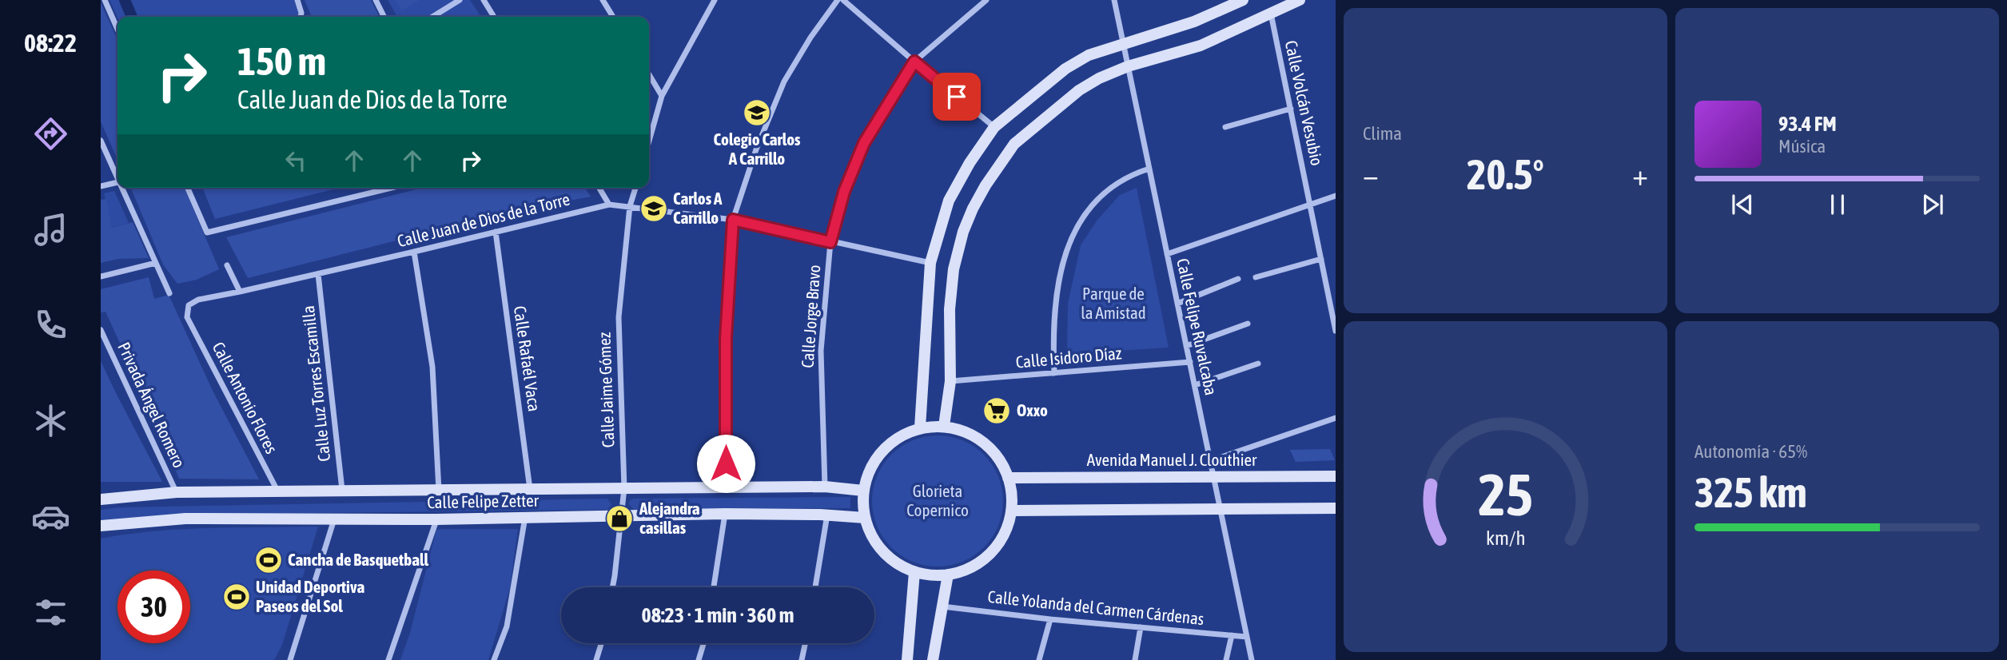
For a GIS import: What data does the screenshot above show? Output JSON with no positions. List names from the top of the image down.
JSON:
{
  "streets": {
    "main road": ["Avenida Manuel J. Clouthier", "Calle Felipe Zetter"],
    "street": [
      "Calle Volcán Vesubio",
      "Calle Juan de Dios de la Torre",
      "Calle Jorge Bravo",
      "Calle Felipe Ruvalcaba",
      "Calle Isidoro Díaz",
      "Calle Rafaél Vaca",
      "Calle Luz Torres Escamilla",
      "Calle Jaime Gómez",
      "Calle Antonio Flores",
      "Privada Ángel Romero",
      "Calle Yolanda del Carmen Cárdenas"
    ]
  },
  "crossings": [
    ["Calle Juan de Dios de la Torre", "Calle Jorge Bravo"],
    ["Calle Juan de Dios de la Torre", "Calle Rafaél Vaca"],
    ["Calle Juan de Dios de la Torre", "Calle Luz Torres Escamilla"],
    ["Calle Juan de Dios de la Torre", "Calle Jaime Gómez"],
    ["Calle Juan de Dios de la Torre", "Calle Antonio Flores"],
    ["Calle Jorge Bravo", "Calle Felipe Zetter"],
    ["Calle Felipe Ruvalcaba", "Calle Isidoro Díaz"],
    ["Calle Felipe Ruvalcaba", "Avenida Manuel J. Clouthier"],
    ["Calle Felipe Ruvalcaba", "Calle Yolanda del Carmen Cárdenas"],
    ["Calle Rafaél Vaca", "Calle Felipe Zetter"],
    ["Calle Luz Torres Escamilla", "Calle Felipe Zetter"],
    ["Calle Jaime Gómez", "Calle Felipe Zetter"],
    ["Calle Antonio Flores", "Calle Felipe Zetter"],
    ["Privada Ángel Romero", "Calle Felipe Zetter"],
    ["Avenida Manuel J. Clouthier", "Calle Felipe Zetter"]
  ],
  "parks": ["Parque de la Amistad", "Glorieta Copernico"],
  "places": {
    "school or university": ["Colegio Carlos A Carrillo", "Carlos A Carrillo"],
    "supermarket": ["Oxxo"],
    "shop": ["Alejandra casillas"],
    "sports": ["Cancha de Basquetball", "Unidad Deportiva Paseos del Sol"]
  },
  "page": {
    "tabs": "08:22",
    "tile": [
      "Clima",
      ["Autonomía · 65%", "325 km"]
    ],
    "turn": ["150 m", "Calle Juan de Dios de la Torre"],
    "song": ["93.4 FM", "Música"],
    "heat": ["−", "20.5°", "+"],
    "limit": "30",
    "trip": "08:23 · 1 min · 360 m",
    "gauge": ["25", "km/h"]
  }
}
